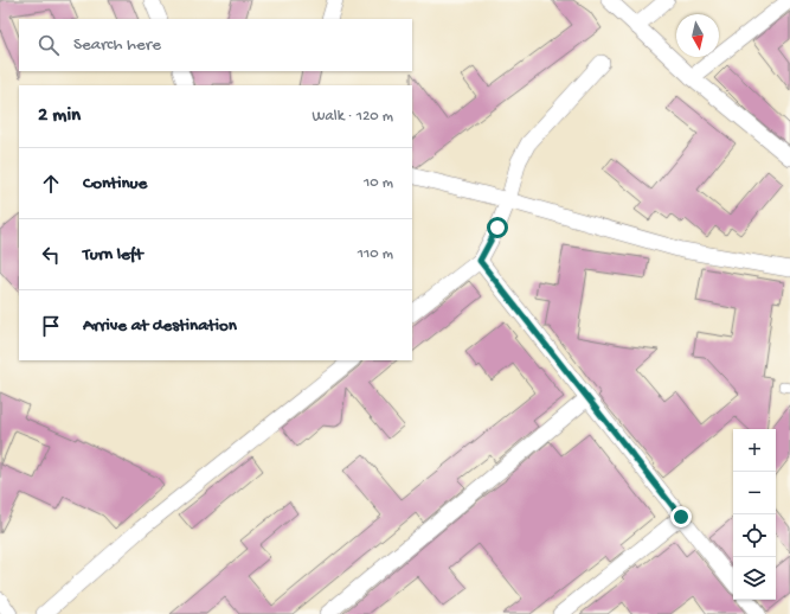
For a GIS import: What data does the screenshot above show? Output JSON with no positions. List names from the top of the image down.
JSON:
{
  "north": "bottom",
  "page": {
    "search": "Search here",
    "heading": ["2 min", "Walk · 120 m"],
    "list": [
      ["Continue", "10 m"],
      ["Turn left", "110 m"],
      "Arrive at destination"
    ],
    "map_buttons": ["+", "−"]
  }
}
